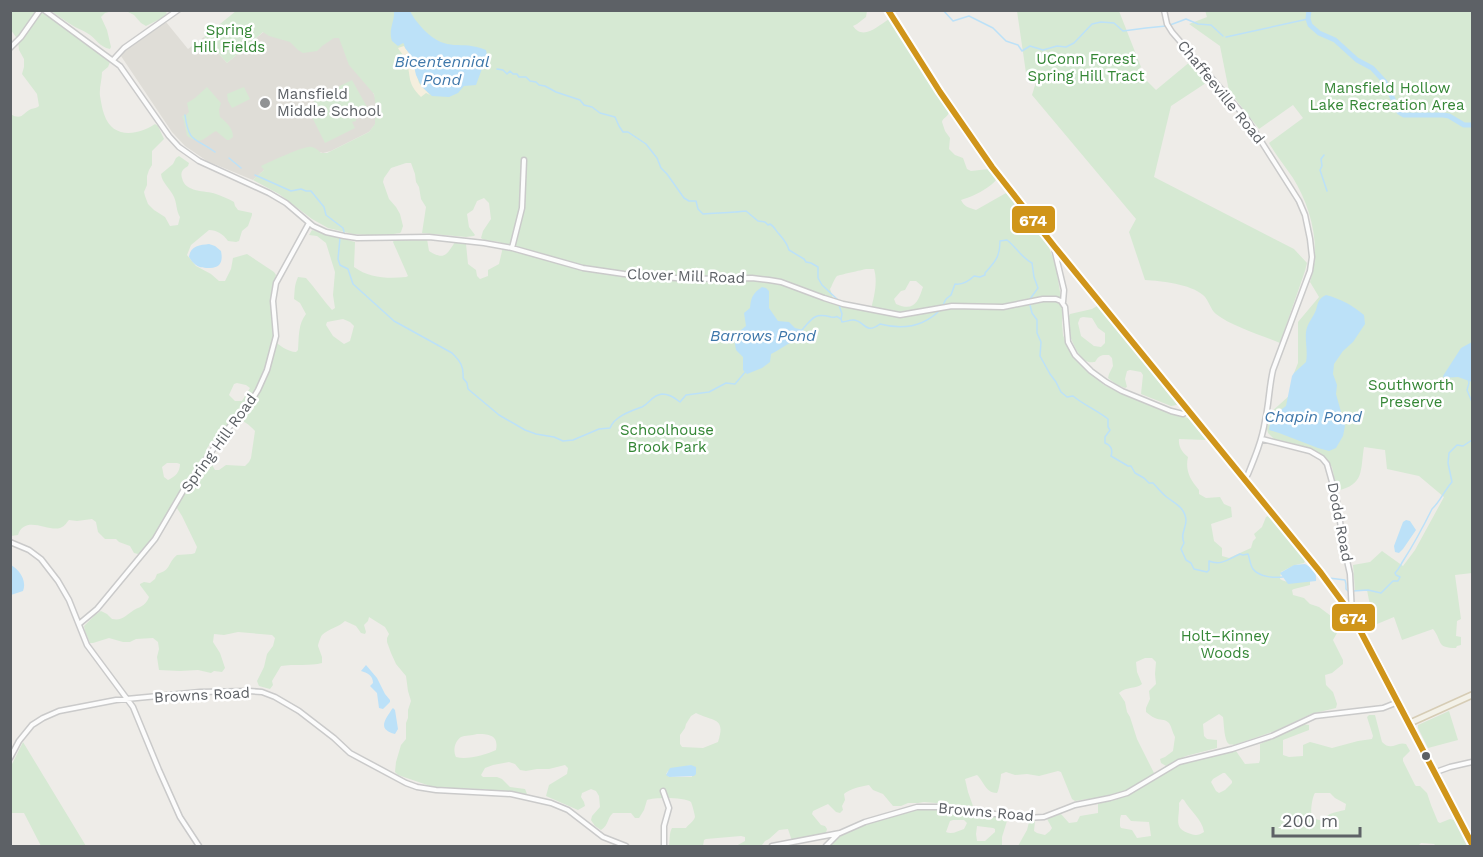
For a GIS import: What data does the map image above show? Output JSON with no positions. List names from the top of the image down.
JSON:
{
  "streets": {
    "street": [
      "Chaffeeville Road",
      "Clover Mill Road",
      "Spring Hill Road",
      "Dodd Road",
      "Browns Road"
    ]
  },
  "crossings": [
    ["Chaffeeville Road", "Dodd Road"],
    ["Clover Mill Road", "Spring Hill Road"]
  ],
  "water": ["Bicentennial Pond", "Barrows Pond", "Chapin Pond"],
  "parks": [
    "Spring Hill Fields",
    "UConn Forest Spring Hill Tract",
    "Mansfield Hollow Lake Recreation Area",
    "Southworth Preserve",
    "Schoolhouse Brook Park",
    "Holt–Kinney Woods"
  ],
  "places": ["Mansfield Middle School"],
  "lines": ["transit line 674"],
  "scale_bar": "200 m"
}
